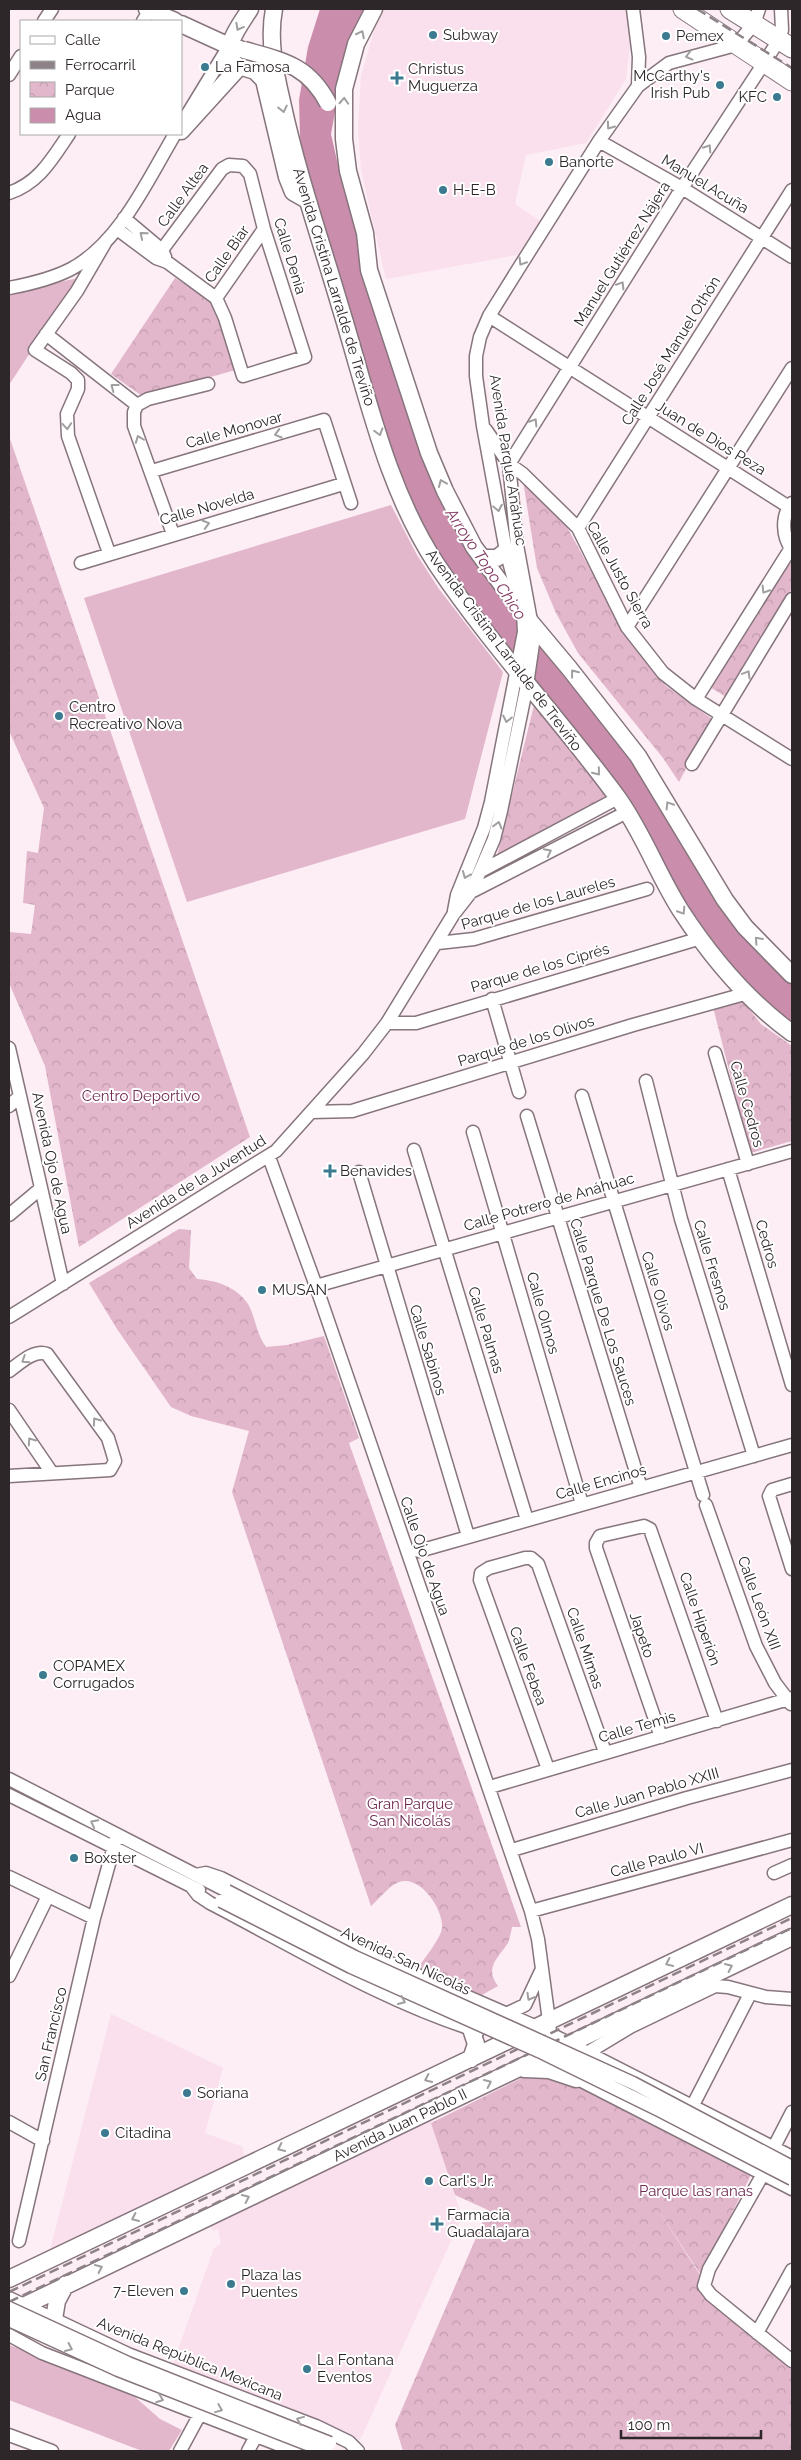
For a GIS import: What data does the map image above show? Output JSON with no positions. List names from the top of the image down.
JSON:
{
  "streets": {
    "main road": ["Avenida Cristina Larralde de Treviño", "Avenida Juan Pablo II"],
    "street": [
      "Manuel Acuña",
      "Calle Altea",
      "Calle Biar",
      "Manuel Gutiérrez Nájera",
      "Calle Denia",
      "Calle José Manuel Othón",
      "Calle Monovar",
      "Juan de Dios Peza",
      "Avenida Parque Anáhuac",
      "Calle Novelda",
      "Calle Justo Sierra",
      "Parque de los Laureles",
      "Parque de los Ciprés",
      "Parque de los Olivos",
      "Calle Cedros",
      "Avenida Ojo de Agua",
      "Avenida de la Juventud",
      "Calle Potrero de Anáhuac",
      "Cedros",
      "Calle Fresnos",
      "Calle Olivos",
      "Calle Parque De Los Sauces",
      "Calle Olmos",
      "Calle Palmas",
      "Calle Sabinos",
      "Calle Encinos",
      "Calle Ojo de Agua",
      "Calle León XIII",
      "Calle Hiperión",
      "Japeto",
      "Calle Mimas",
      "Calle Febea",
      "Calle Temis",
      "Calle Juan Pablo XXIII",
      "Calle Paulo VI",
      "Avenida San Nicolás",
      "San Francisco",
      "Avenida República Mexicana"
    ]
  },
  "crossings": [
    ["Manuel Acuña", "Manuel Gutiérrez Nájera"],
    ["Manuel Acuña", "Calle José Manuel Othón"],
    ["Manuel Acuña", "Avenida Parque Anáhuac"],
    ["Calle Altea", "Calle Denia"],
    ["Calle Biar", "Calle Denia"],
    ["Manuel Gutiérrez Nájera", "Juan de Dios Peza"],
    ["Manuel Gutiérrez Nájera", "Avenida Parque Anáhuac"],
    ["Manuel Gutiérrez Nájera", "Calle Justo Sierra"],
    ["Avenida Cristina Larralde de Treviño", "Parque de los Ciprés"],
    ["Avenida Cristina Larralde de Treviño", "Parque de los Olivos"],
    ["Avenida Cristina Larralde de Treviño", "Avenida de la Juventud"],
    ["Calle José Manuel Othón", "Juan de Dios Peza"],
    ["Calle José Manuel Othón", "Calle Justo Sierra"],
    ["Calle Monovar", "Calle Novelda"],
    ["Juan de Dios Peza", "Avenida Parque Anáhuac"],
    ["Avenida Parque Anáhuac", "Calle Justo Sierra"],
    ["Avenida Parque Anáhuac", "Avenida de la Juventud"],
    ["Parque de los Laureles", "Avenida de la Juventud"],
    ["Parque de los Ciprés", "Avenida de la Juventud"],
    ["Parque de los Olivos", "Avenida de la Juventud"],
    ["Calle Cedros", "Calle Potrero de Anáhuac"],
    ["Avenida Ojo de Agua", "Avenida de la Juventud"],
    ["Avenida de la Juventud", "Calle Ojo de Agua"],
    ["Calle Potrero de Anáhuac", "Cedros"],
    ["Calle Potrero de Anáhuac", "Calle Fresnos"],
    ["Calle Potrero de Anáhuac", "Calle Olivos"],
    ["Calle Potrero de Anáhuac", "Calle Parque De Los Sauces"],
    ["Calle Potrero de Anáhuac", "Calle Olmos"],
    ["Calle Potrero de Anáhuac", "Calle Palmas"],
    ["Calle Potrero de Anáhuac", "Calle Sabinos"],
    ["Calle Potrero de Anáhuac", "Calle Ojo de Agua"],
    ["Calle Fresnos", "Calle Encinos"],
    ["Calle Olivos", "Calle Encinos"],
    ["Calle Olivos", "Calle León XIII"],
    ["Calle Parque De Los Sauces", "Calle Encinos"],
    ["Calle Olmos", "Calle Encinos"],
    ["Calle Palmas", "Calle Encinos"],
    ["Calle Sabinos", "Calle Encinos"],
    ["Calle Ojo de Agua", "Calle Temis"],
    ["Calle Ojo de Agua", "Calle Juan Pablo XXIII"],
    ["Calle Ojo de Agua", "Calle Paulo VI"],
    ["Calle Ojo de Agua", "Avenida Juan Pablo II"],
    ["Calle León XIII", "Calle Temis"],
    ["Calle Hiperión", "Japeto"],
    ["Calle Hiperión", "Calle Temis"],
    ["Japeto", "Calle Temis"],
    ["Calle Mimas", "Calle Febea"],
    ["Calle Mimas", "Calle Temis"],
    ["Calle Febea", "Calle Temis"],
    ["Avenida San Nicolás", "San Francisco"],
    ["Avenida Juan Pablo II", "Avenida República Mexicana"]
  ],
  "one_way": ["Manuel Gutiérrez Nájera", "Avenida Parque Anáhuac", "Calle Novelda"],
  "water": ["Arroyo Topo Chico"],
  "parks": ["Centro Deportivo", "Gran Parque San Nicolás", "Parque las ranas"],
  "places": {
    "other": [
      "Subway",
      "Pemex",
      "La Famosa",
      "McCarthy's Irish Pub",
      "KFC",
      "Banorte",
      "H-E-B",
      "Centro Recreativo Nova",
      "MUSAN",
      "COPAMEX Corrugados",
      "Boxster",
      "Soriana",
      "Citadina",
      "Carl's Jr.",
      "Plaza las Puentes",
      "7-Eleven",
      "La Fontana Eventos"
    ],
    "health": ["Christus Muguerza", "Benavides", "Farmacia Guadalajara"]
  },
  "legend": [
    "Calle",
    "Ferrocarril",
    "Parque",
    "Agua"
  ],
  "scale_bar": "100 m"
}
